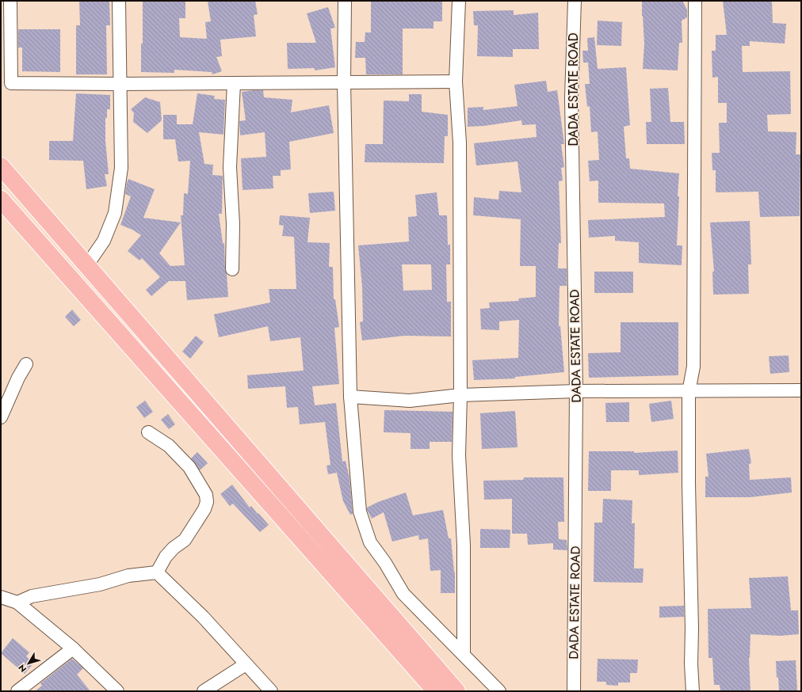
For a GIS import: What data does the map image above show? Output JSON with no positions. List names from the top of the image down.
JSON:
{
  "streets": {
    "street": ["DADA ESTATE ROAD"]
  },
  "north": "bottom left"
}
